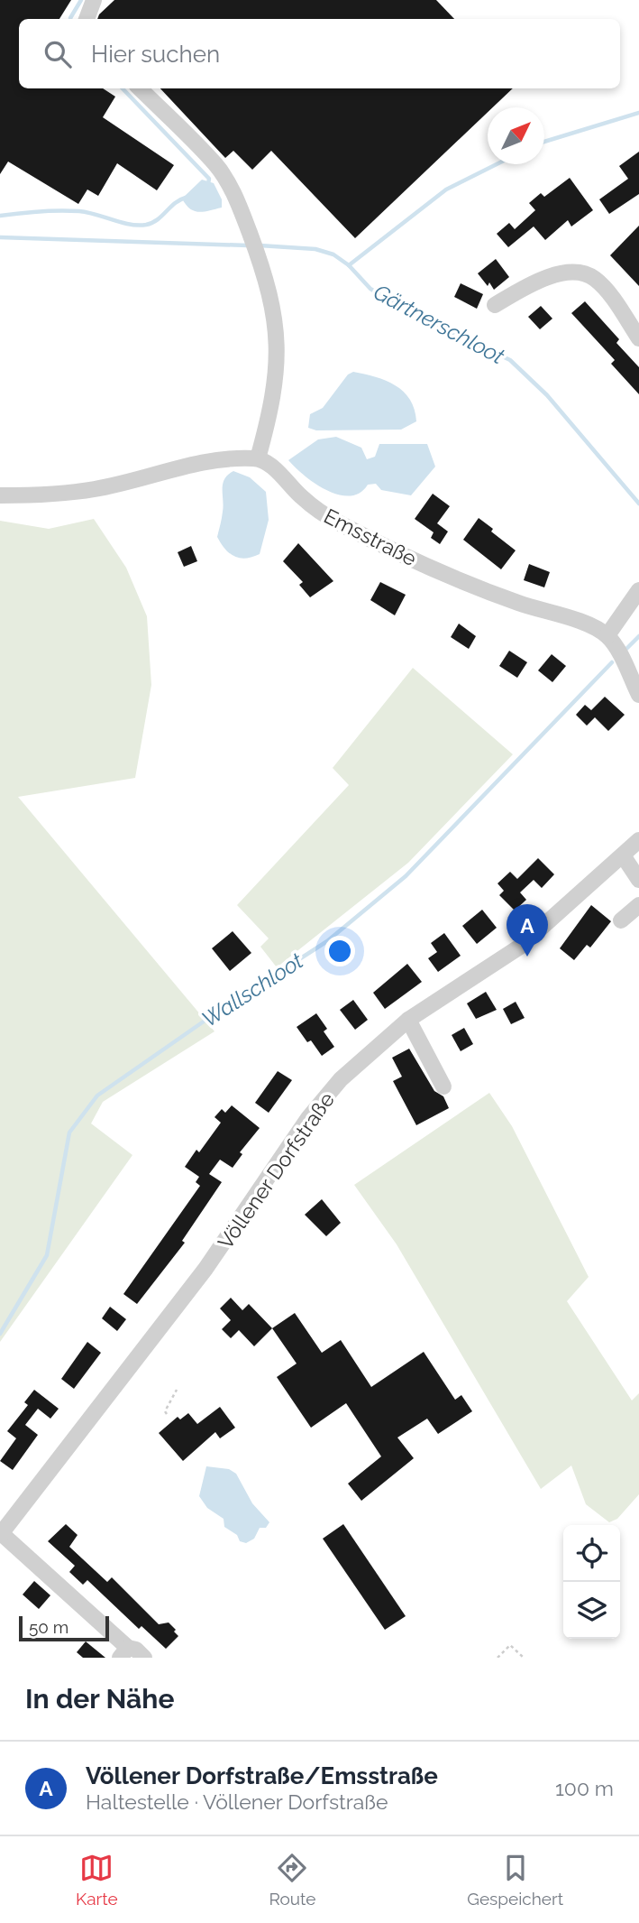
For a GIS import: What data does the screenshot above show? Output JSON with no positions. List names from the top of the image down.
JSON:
{
  "streets": {
    "street": ["Emsstraße", "Völlener Dorfstraße"]
  },
  "water": ["Gärtnerschloot", "Wallschloot"],
  "scale_bar": "50 m",
  "north": "top right",
  "page": {
    "search": "Hier suchen",
    "pins": "A",
    "scale": "50 m",
    "heading": "In der Nähe",
    "list": [
      {
        "mark": "A",
        "name": "Völlener Dorfstraße/Emsstraße",
        "note": "Haltestelle · Völlener Dorfstraße",
        "value": "100 m"
      }
    ],
    "nav": ["Karte", "Route", "Gespeichert"]
  }
}
